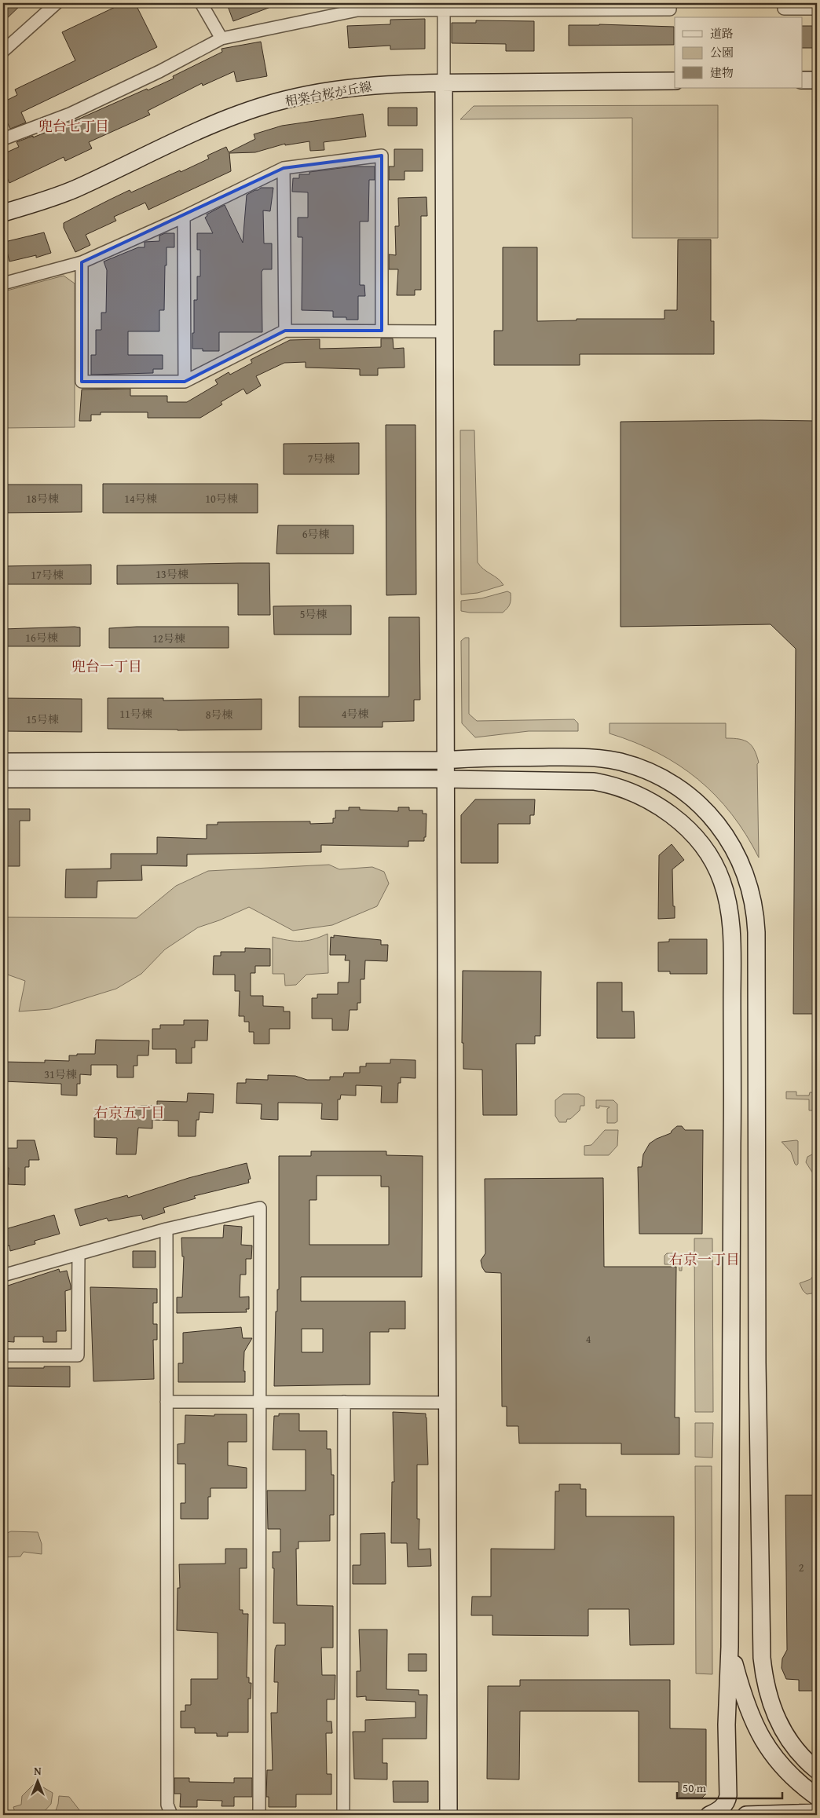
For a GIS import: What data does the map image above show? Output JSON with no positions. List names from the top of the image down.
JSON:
{
  "streets": {
    "street": ["相楽台桜が丘線"]
  },
  "districts": [
    "兜台七丁目",
    "兜台一丁目",
    "右京五丁目",
    "右京一丁目"
  ],
  "house_numbers": [
    "7号棟",
    "18号棟",
    "14号棟",
    "10号棟",
    "6号棟",
    "13号棟",
    "17号棟",
    "5号棟",
    "16号棟",
    "12号棟",
    "11号棟",
    "4号棟",
    "8号棟",
    "15号棟",
    "31号棟",
    "4",
    "2"
  ],
  "legend": ["道路", "公園", "建物"],
  "scale_bar": "50 m",
  "north": "top"
}
